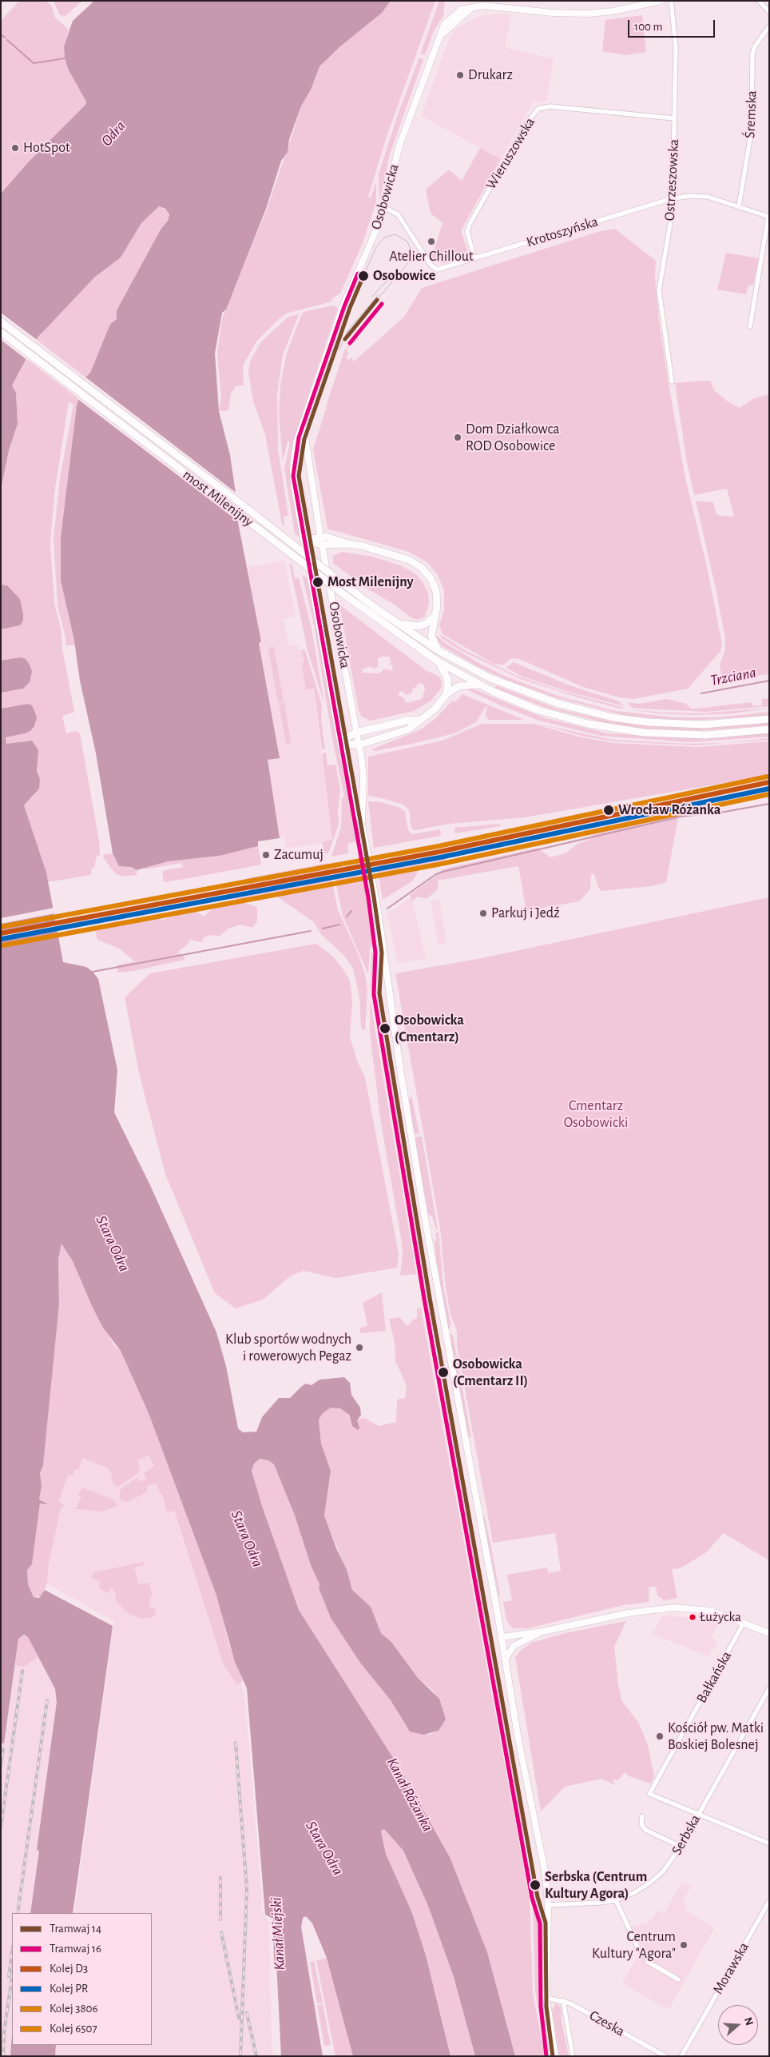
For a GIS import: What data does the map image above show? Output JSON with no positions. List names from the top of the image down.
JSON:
{
  "streets": {
    "main road": ["most Milenijny"],
    "street": [
      "Śremska",
      "Wieruszowska",
      "Ostrzeszowska",
      "Osobowicka",
      "Krotoszyńska",
      "Bałkańska",
      "Serbska",
      "Morawska",
      "Czeska"
    ]
  },
  "crossings": [
    ["Śremska", "Krotoszyńska"],
    ["Wieruszowska", "Ostrzeszowska"],
    ["Wieruszowska", "Krotoszyńska"],
    ["Ostrzeszowska", "Krotoszyńska"],
    ["Osobowicka", "Krotoszyńska"],
    ["Osobowicka", "Serbska"],
    ["Osobowicka", "Czeska"],
    ["Bałkańska", "Serbska"]
  ],
  "water": [
    "Odra",
    "Trzciana",
    "Stara Odra",
    "Kanał Różanka",
    "Kanał Miejski"
  ],
  "parks": ["Cmentarz Osobowicki"],
  "places": [
    "Drukarz",
    "HotSpot",
    "Atelier Chillout",
    "Osobowice",
    "Dom Działkowca ROD Osobowice",
    "Most Milenijny",
    "Wrocław Różanka",
    "Zacumuj",
    "Parkuj i Jedź",
    "Osobowicka (Cmentarz)",
    "Klub sportów wodnych i rowerowych Pegaz",
    "Osobowicka (Cmentarz II)",
    "Łużycka",
    "Kościół pw. Matki Boskiej Bolesnej",
    "Serbska (Centrum Kultury Agora)",
    "Centrum Kultury \"Agora\""
  ],
  "lines": [
    "tram line 16",
    "tram line 14",
    "rail line 3806",
    "rail line D3",
    "rail line PR",
    "rail line 6507"
  ],
  "legend": [
    "Tramwaj 14",
    "Tramwaj 16",
    "Kolej D3",
    "Kolej PR",
    "Kolej 3806",
    "Kolej 6507"
  ],
  "scale_bar": "100 m",
  "north": "right"
}
